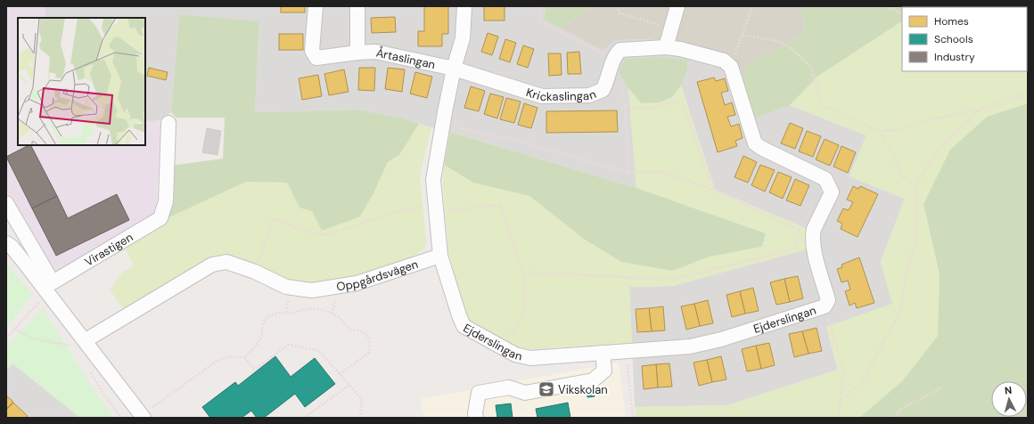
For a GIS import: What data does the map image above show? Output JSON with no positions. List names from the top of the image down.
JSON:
{
  "streets": {
    "street": [
      "Årtaslingan",
      "Krickaslingan",
      "Virastigen",
      "Oppgårdsvägen",
      "Ejderslingan"
    ]
  },
  "crossings": [
    ["Årtaslingan", "Krickaslingan"],
    ["Oppgårdsvägen", "Ejderslingan"]
  ],
  "places": {
    "school or university": ["Vikskolan"]
  },
  "legend": ["Homes", "Schools", "Industry"],
  "north": "top"
}
